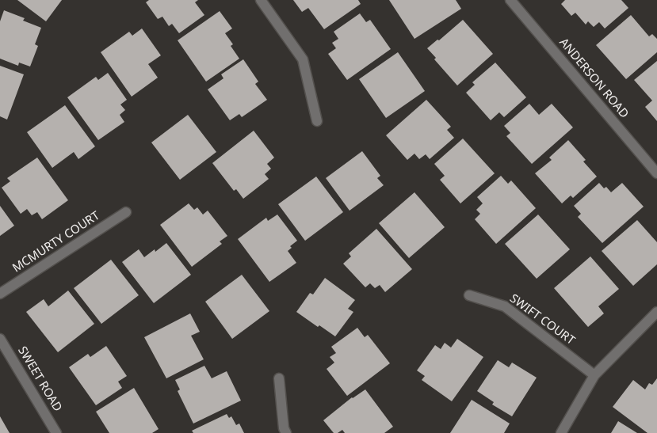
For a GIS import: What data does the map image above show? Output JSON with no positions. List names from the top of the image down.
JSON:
{
  "streets": {
    "street": [
      "ANDERSON ROAD",
      "MCMURTY COURT",
      "SWIFT COURT",
      "SWEET ROAD"
    ]
  }
}
